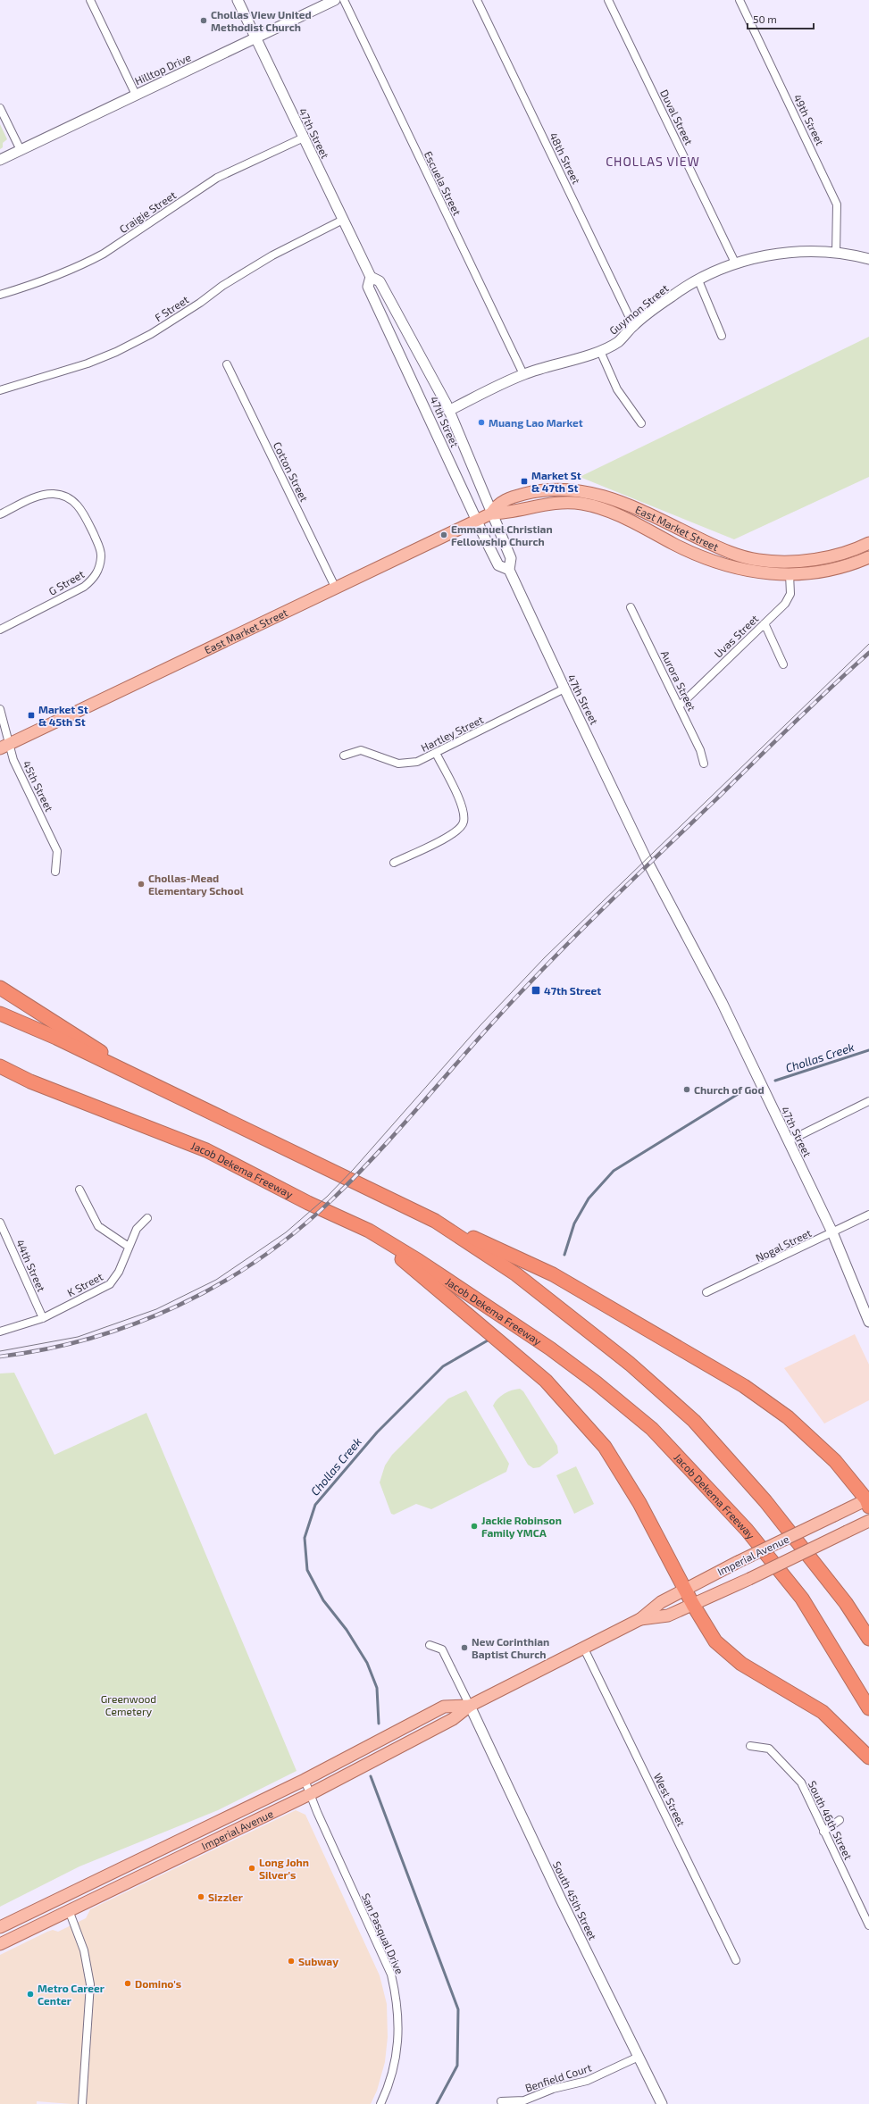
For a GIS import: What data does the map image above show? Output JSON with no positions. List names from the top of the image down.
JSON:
{
  "streets": {
    "highway": ["Jacob Dekema Freeway"],
    "main road": [
      "Hilltop Drive",
      "47th Street",
      "Guymon Street",
      "East Market Street",
      "Imperial Avenue",
      "South 45th Street"
    ],
    "street": [
      "Duval Street",
      "49th Street",
      "48th Street",
      "Escuela Street",
      "Craigie Street",
      "F Street",
      "Cotton Street",
      "G Street",
      "Uvas Street",
      "Aurora Street",
      "Hartley Street",
      "45th Street",
      "Nogal Street",
      "44th Street",
      "K Street",
      "West Street",
      "South 46th Street",
      "San Pasqual Drive",
      "Benfield Court"
    ]
  },
  "crossings": [
    ["Hilltop Drive", "47th Street"],
    ["Duval Street", "Guymon Street"],
    ["49th Street", "Guymon Street"],
    ["47th Street", "Craigie Street"],
    ["47th Street", "F Street"],
    ["47th Street", "Guymon Street"],
    ["47th Street", "East Market Street"],
    ["47th Street", "Hartley Street"],
    ["47th Street", "Nogal Street"],
    ["48th Street", "Guymon Street"],
    ["Escuela Street", "Guymon Street"],
    ["Cotton Street", "East Market Street"],
    ["East Market Street", "Uvas Street"],
    ["East Market Street", "45th Street"],
    ["Uvas Street", "Aurora Street"],
    ["44th Street", "K Street"],
    ["Imperial Avenue", "West Street"],
    ["Imperial Avenue", "South 45th Street"],
    ["Imperial Avenue", "San Pasqual Drive"],
    ["South 45th Street", "Benfield Court"]
  ],
  "districts": ["CHOLLAS VIEW"],
  "water": ["Chollas Creek"],
  "parks": ["Greenwood Cemetery"],
  "places": {
    "other": [
      "Chollas View United Methodist Church",
      "Muang Lao Market",
      "Emmanuel Christian Fellowship Church",
      "Chollas-Mead Elementary School",
      "Church of God",
      "Jackie Robinson Family YMCA",
      "New Corinthian Baptist Church",
      "Long John Silver's",
      "Sizzler",
      "Subway",
      "Domino's",
      "Metro Career Center"
    ],
    "transit": ["Market St & 47th St", "Market St & 45th St", "47th Street"]
  },
  "scale_bar": "50 m"
}
